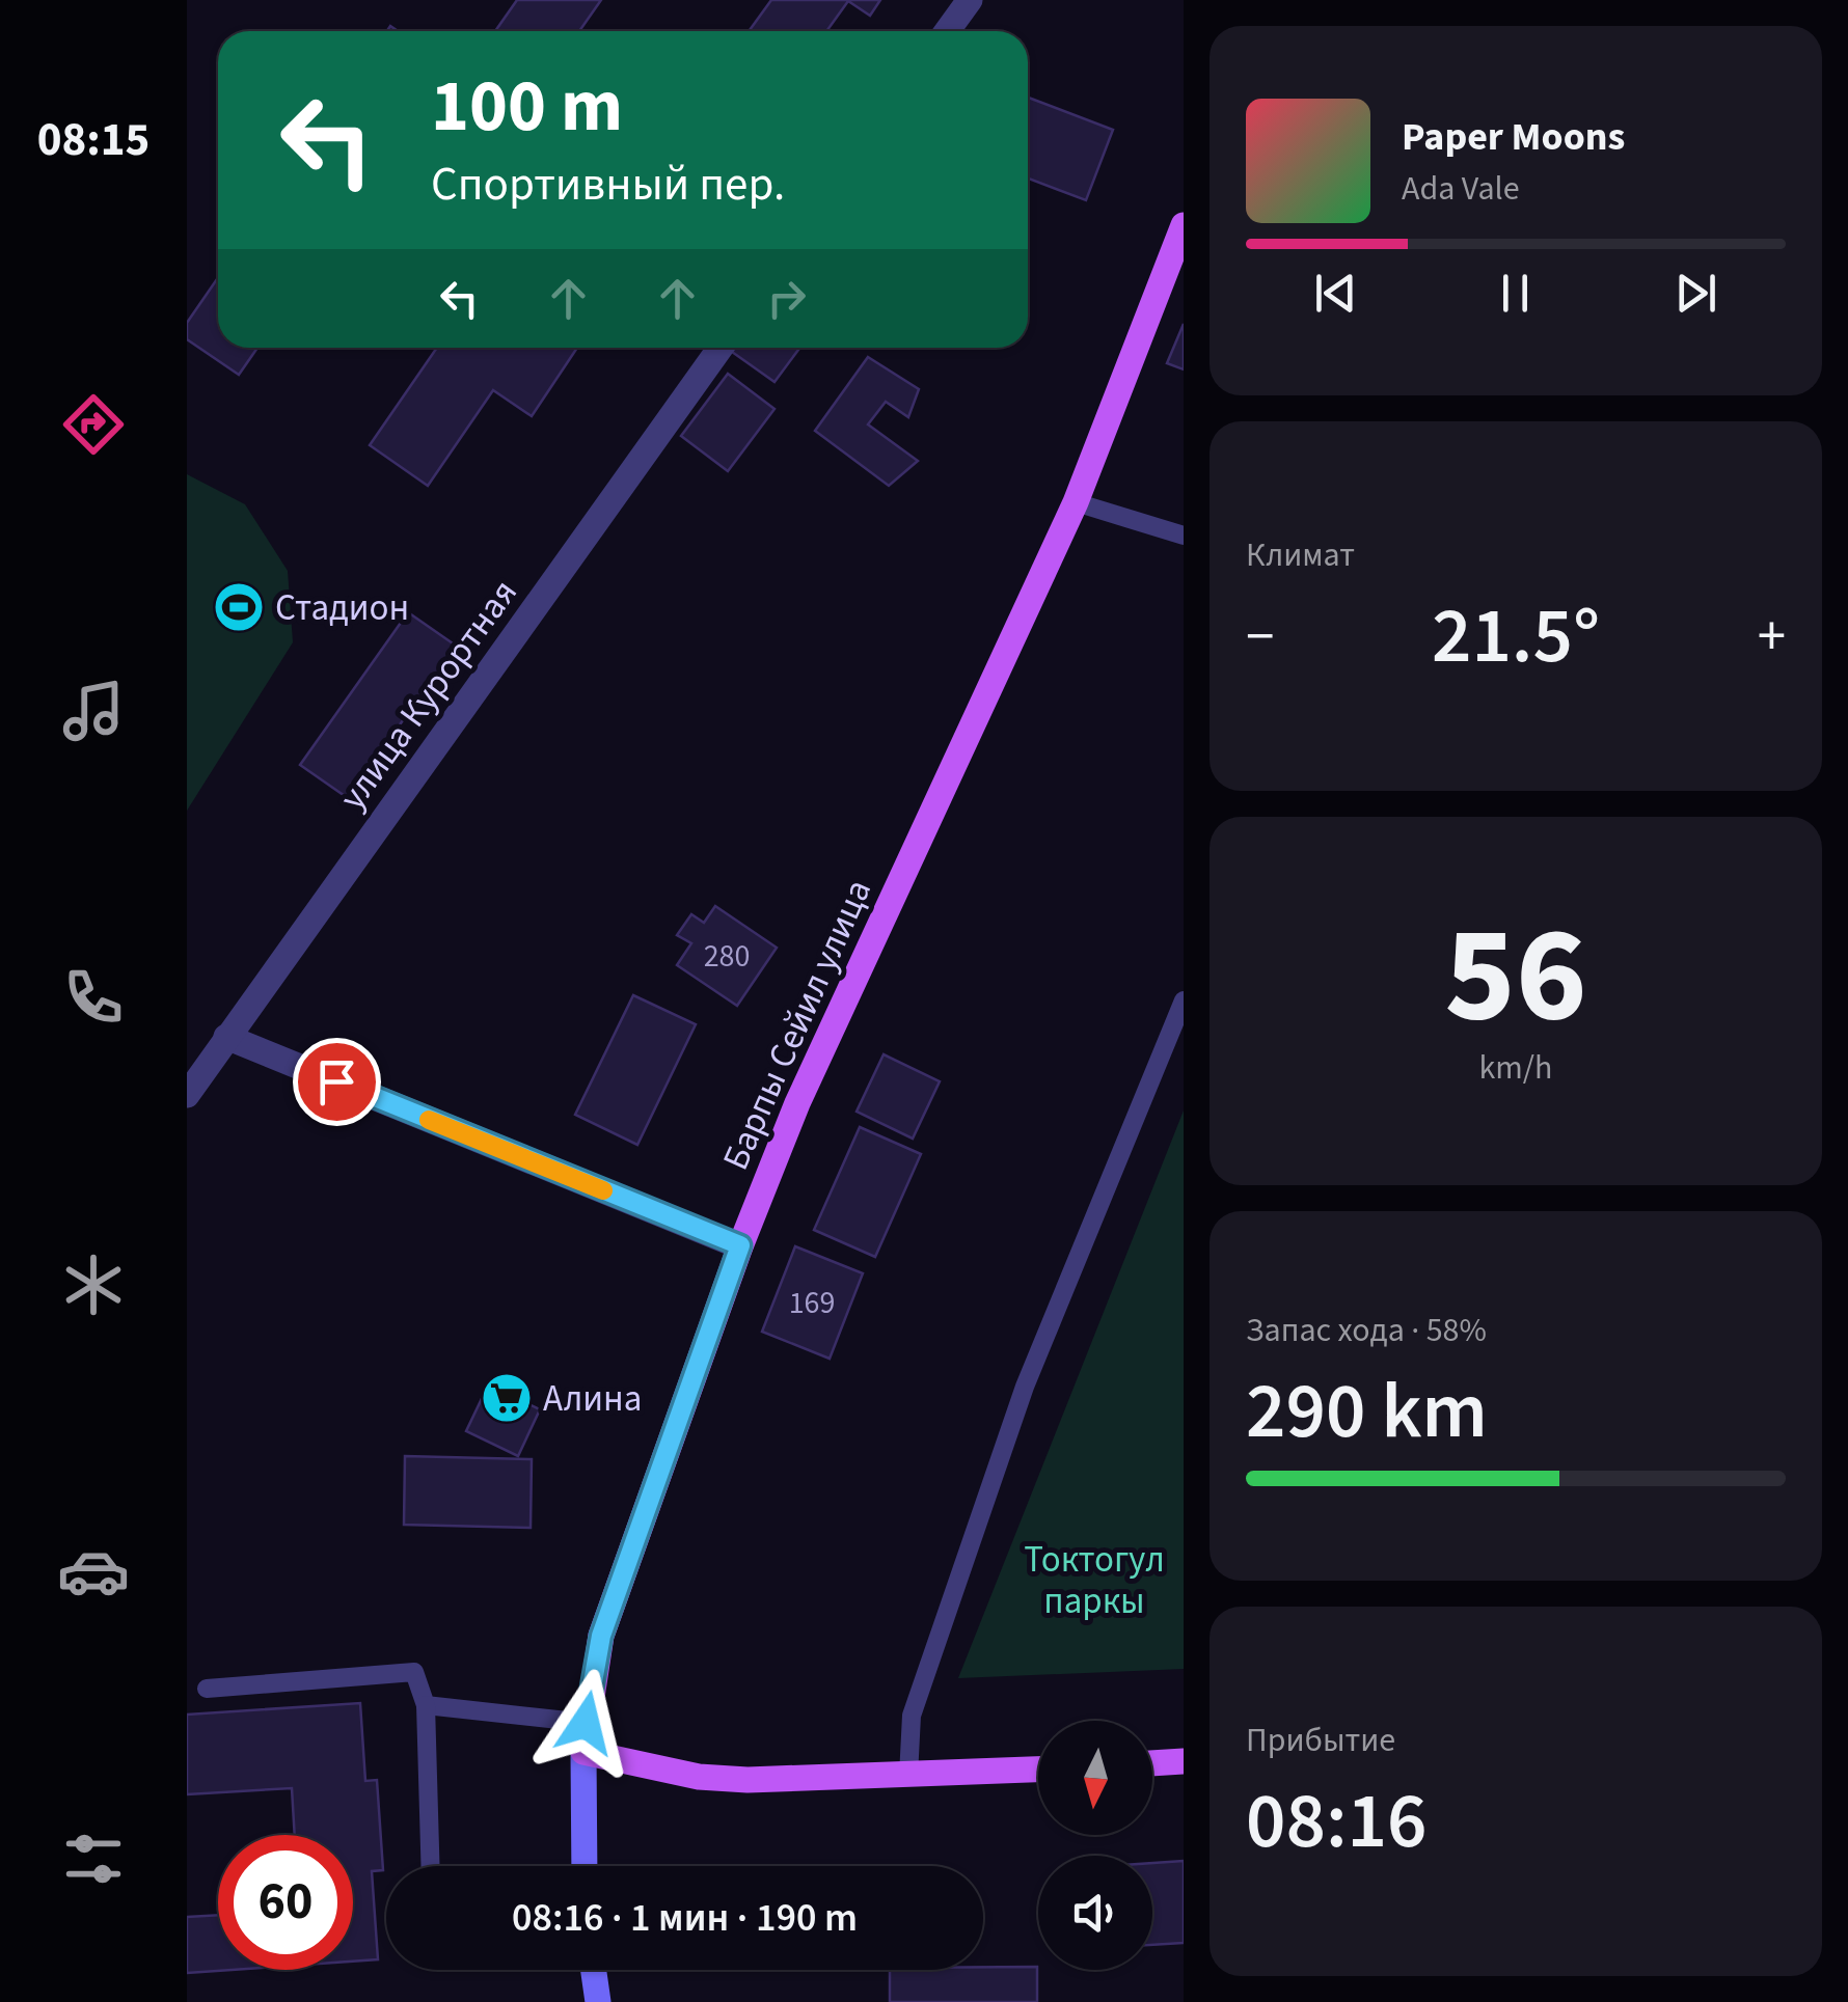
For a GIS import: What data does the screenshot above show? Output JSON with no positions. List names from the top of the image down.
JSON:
{
  "streets": {
    "main road": ["Барпы Сейил улица"],
    "street": ["улица Курортная"]
  },
  "parks": ["Токтогул паркы"],
  "places": {
    "sports": ["Стадион"],
    "supermarket": ["Алина"]
  },
  "house_numbers": ["280", "169"],
  "north": "bottom",
  "page": {
    "tabs": "08:15",
    "turn": ["100 m", "Спортивный пер."],
    "song": ["Paper Moons", "Ada Vale"],
    "tile": [
      "Климат",
      ["56", "km/h"],
      ["Запас хода · 58%", "290 km"],
      ["Прибытие", "08:16"]
    ],
    "heat": ["−", "21.5°", "+"],
    "limit": "60",
    "trip": "08:16 · 1 мин · 190 m"
  }
}
